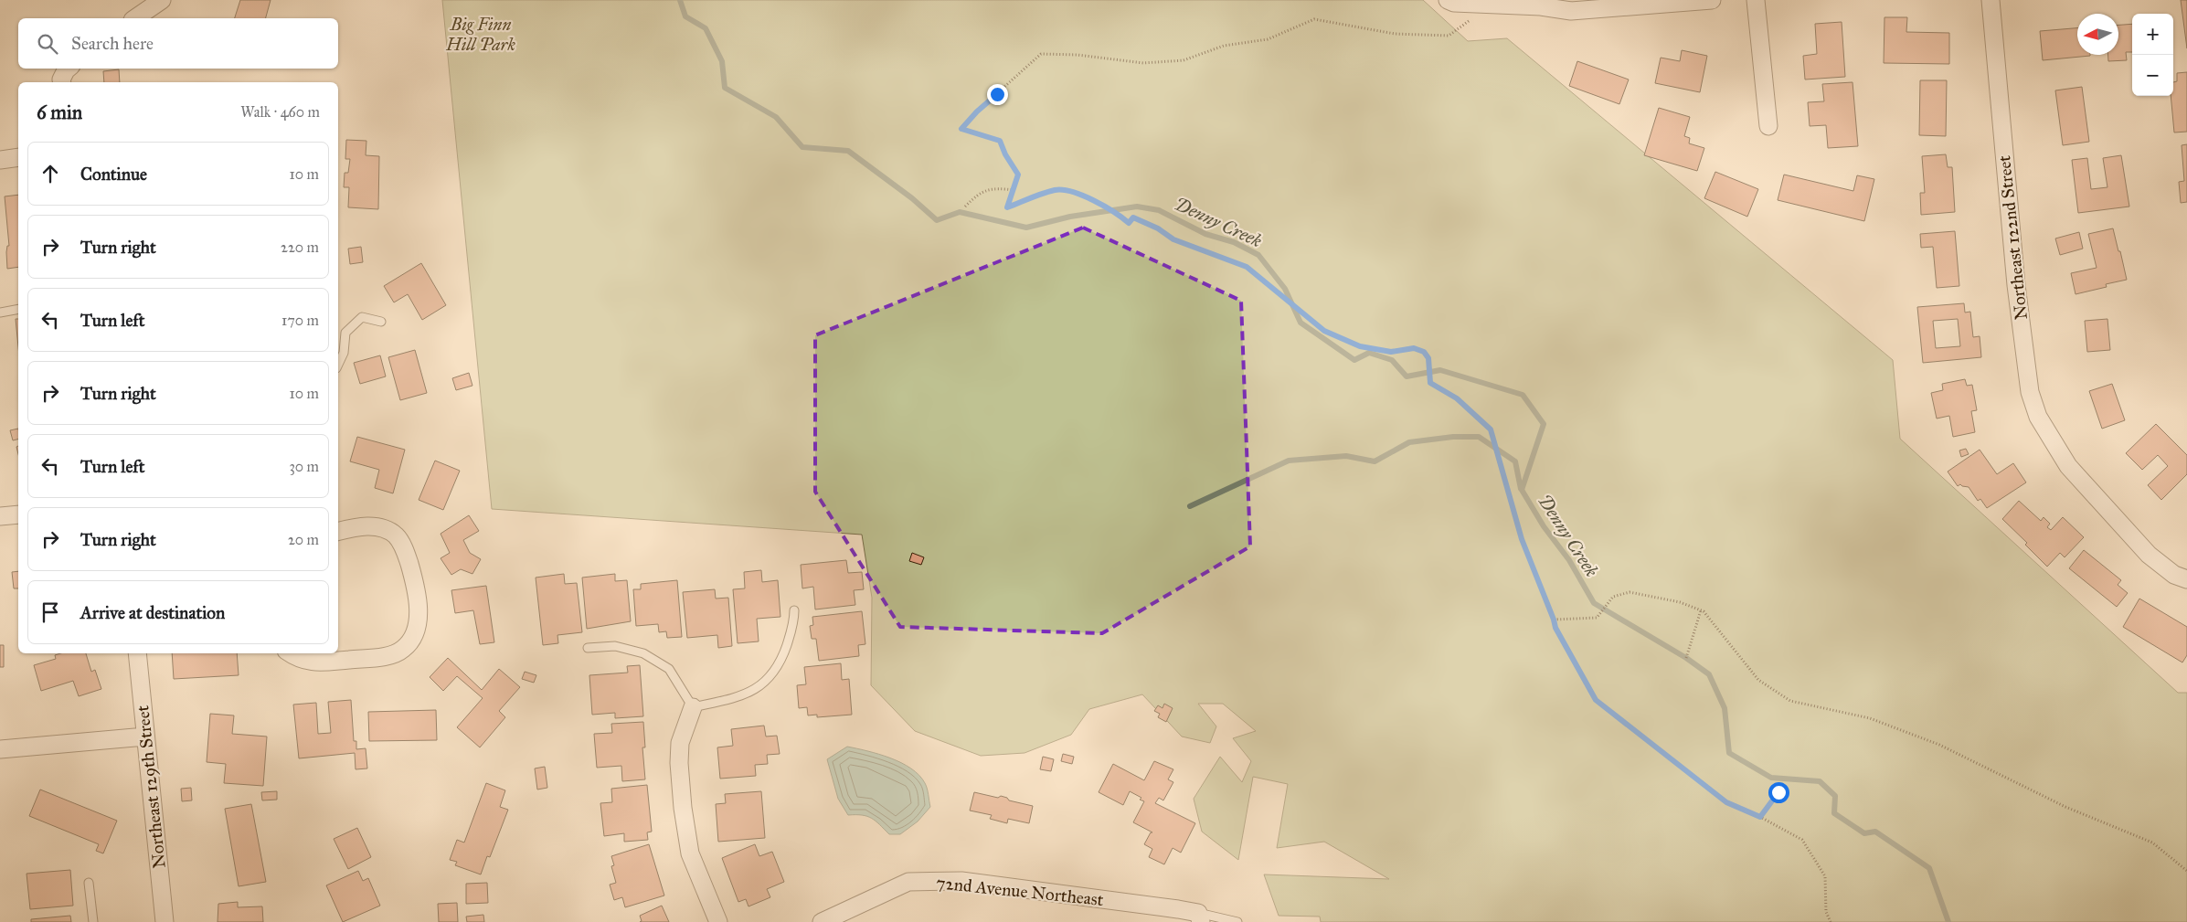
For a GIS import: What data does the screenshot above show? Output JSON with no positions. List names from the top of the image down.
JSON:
{
  "streets": {
    "street": ["Northeast 122nd Street", "Northeast 129th Street", "72nd Avenue Northeast"]
  },
  "water": ["Denny Creek"],
  "parks": ["Big Finn Hill Park"],
  "north": "left",
  "page": {
    "map_buttons": ["+", "−"],
    "search": "Search here",
    "heading": ["6 min", "Walk · 460 m"],
    "list": [
      ["Continue", "10 m"],
      ["Turn right", "220 m"],
      ["Turn left", "170 m"],
      ["Turn right", "10 m"],
      ["Turn left", "30 m"],
      ["Turn right", "20 m"],
      "Arrive at destination"
    ]
  }
}
